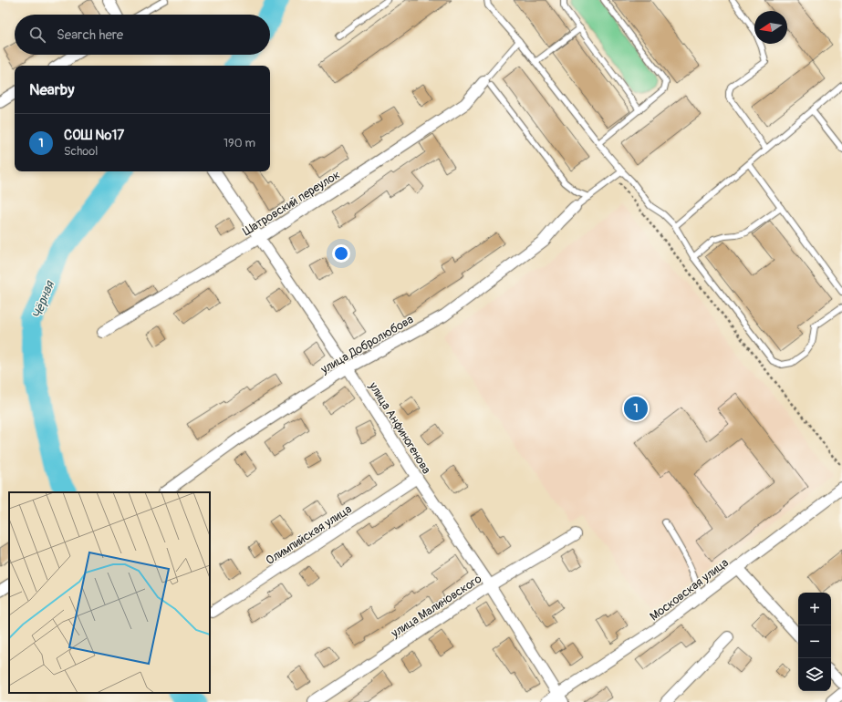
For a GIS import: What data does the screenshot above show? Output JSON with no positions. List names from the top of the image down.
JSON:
{
  "streets": {
    "street": [
      "Шатровский переулок",
      "улица Добролюбова",
      "улица Анфиногенова",
      "Олимпийская улица",
      "Московская улица",
      "улица Малиновского"
    ]
  },
  "crossings": [
    ["Шатровский переулок", "улица Анфиногенова"],
    ["улица Добролюбова", "улица Анфиногенова"],
    ["улица Анфиногенова", "Олимпийская улица"],
    ["улица Анфиногенова", "Московская улица"],
    ["улица Анфиногенова", "улица Малиновского"]
  ],
  "water": ["Чёрная"],
  "north": "left",
  "page": {
    "search": "Search here",
    "heading": "Nearby",
    "list": [
      {
        "mark": "1",
        "name": "СОШ №17",
        "note": "School",
        "value": "190 m"
      }
    ],
    "pins": "1",
    "map_buttons": ["+", "−"]
  }
}
